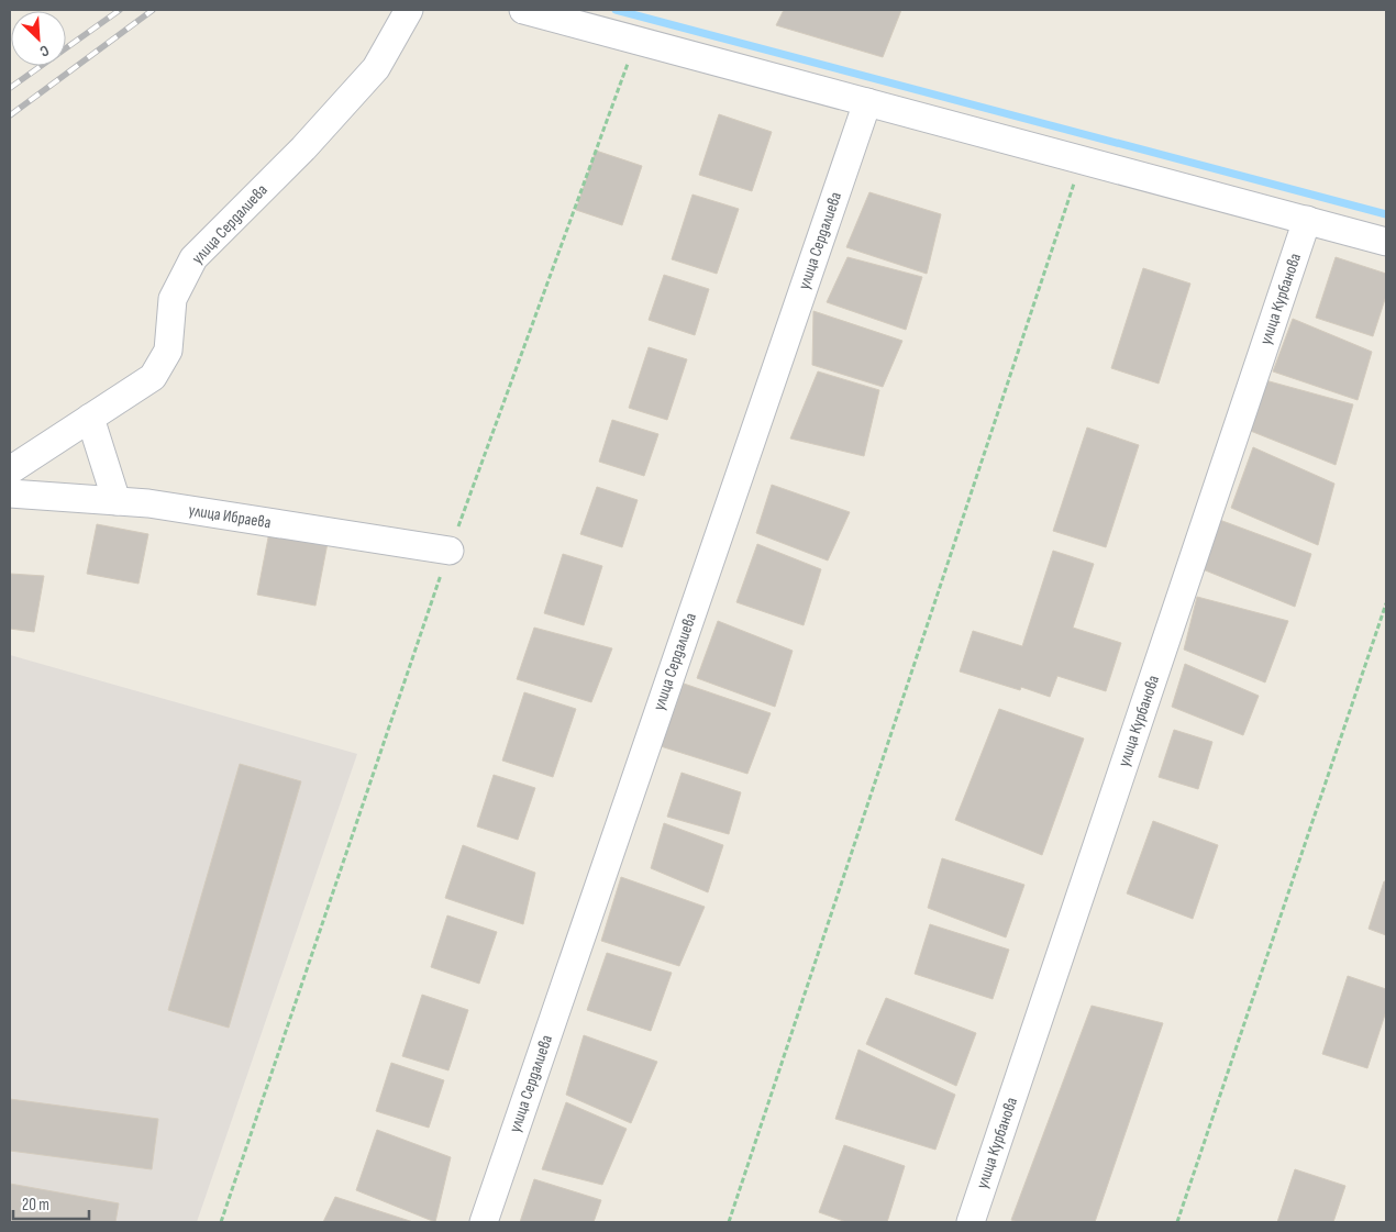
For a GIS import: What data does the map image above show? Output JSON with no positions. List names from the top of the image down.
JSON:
{
  "streets": {
    "street": ["улица Сердалиева", "улица Курбанова", "улица Ибраева"]
  },
  "scale_bar": "20 m",
  "north": "bottom right"
}
